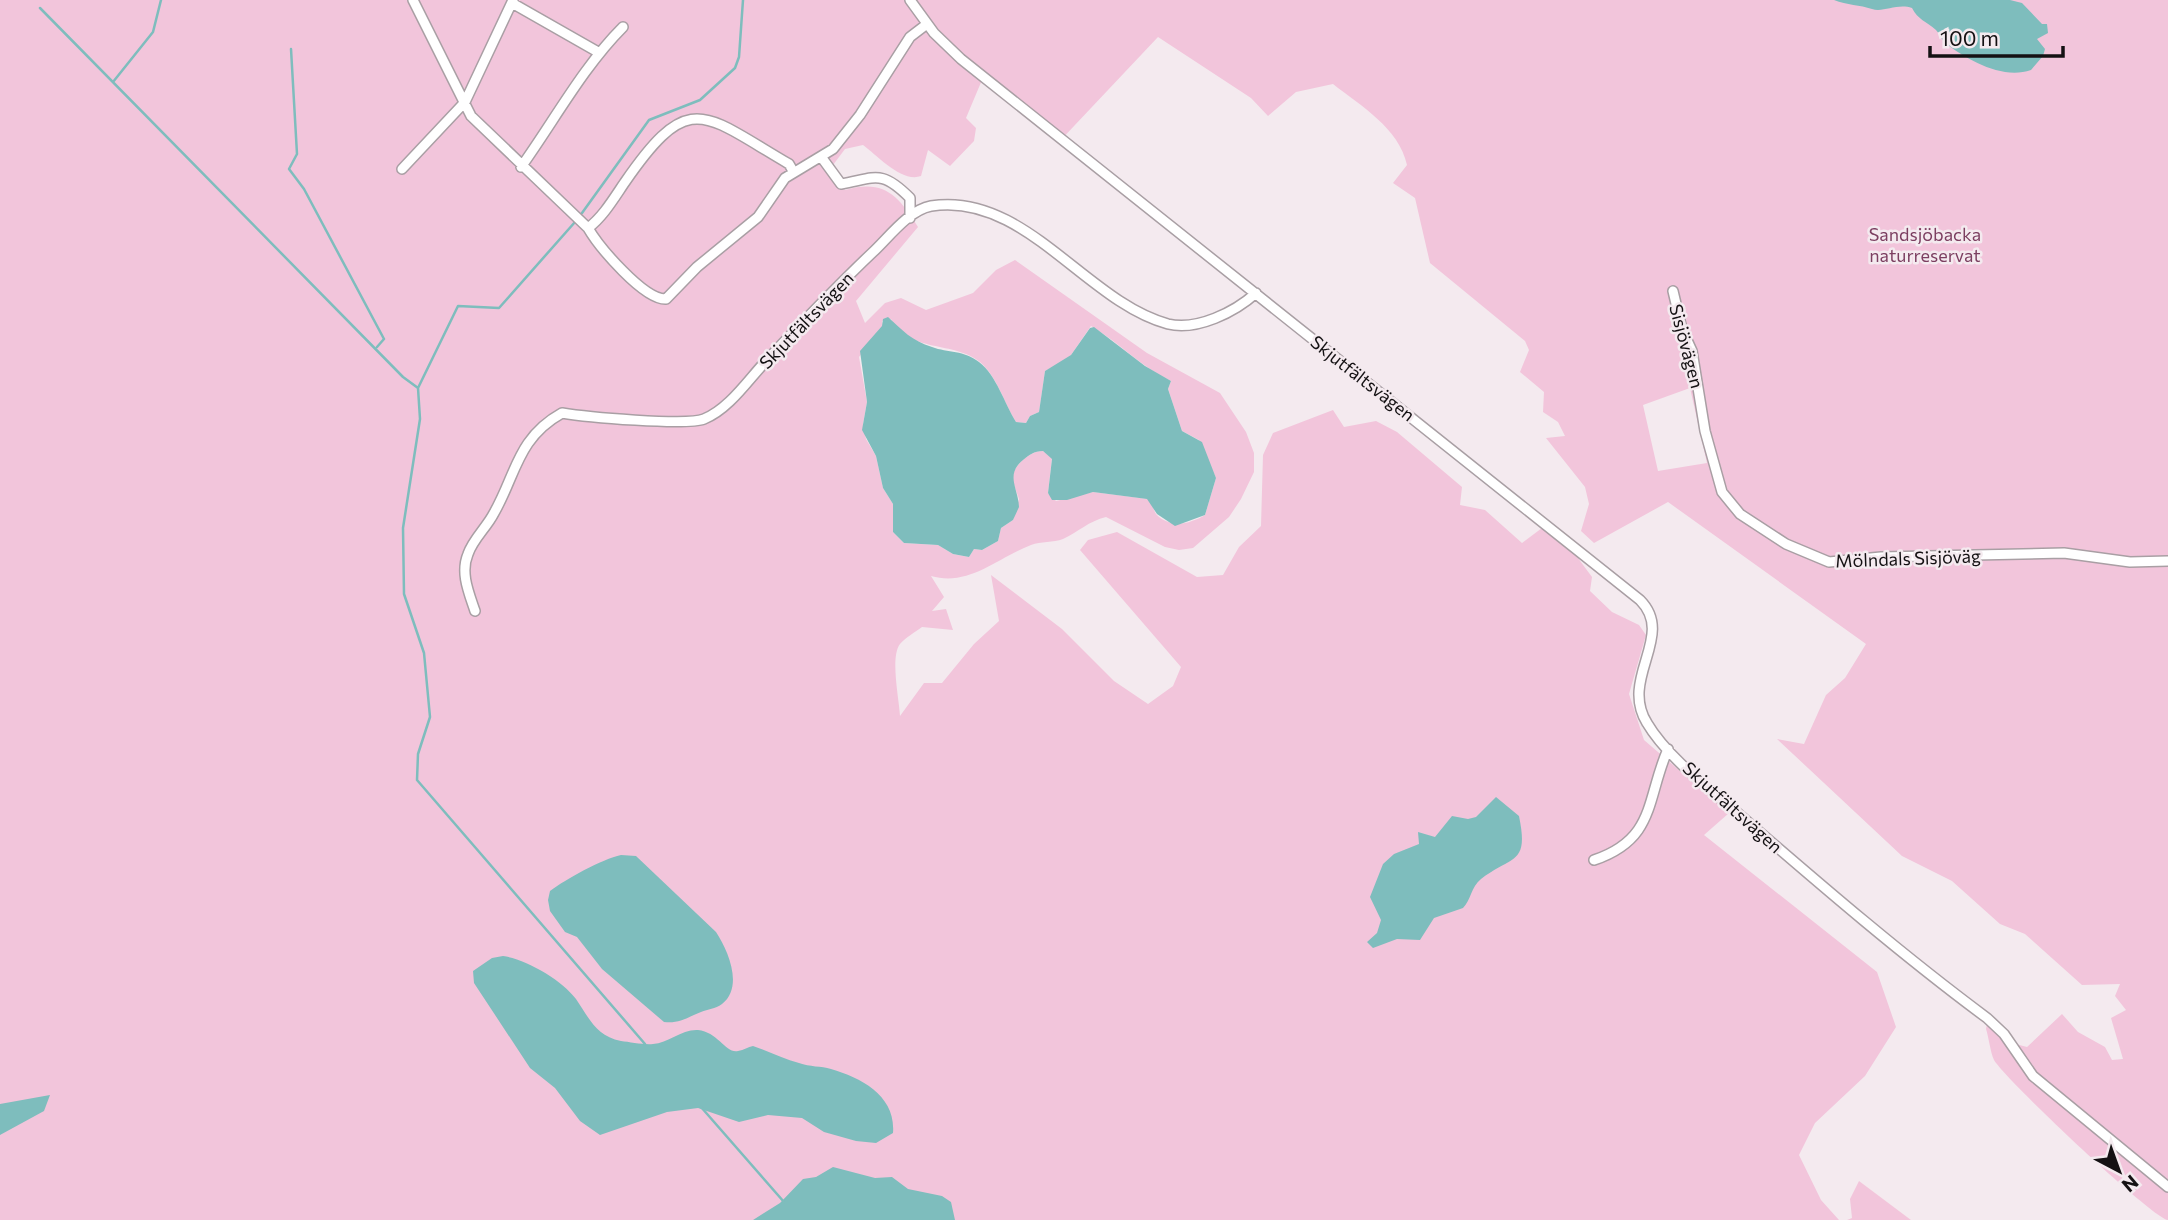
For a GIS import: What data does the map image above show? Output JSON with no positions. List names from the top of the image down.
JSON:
{
  "streets": {
    "street": ["Skjutfältsvägen", "Sisjövägen", "Mölndals Sisjöväg"]
  },
  "crossings": [
    ["Sisjövägen", "Mölndals Sisjöväg"]
  ],
  "parks": ["Sandsjöbacka naturreservat"],
  "scale_bar": "100 m",
  "north": "bottom right"
}
